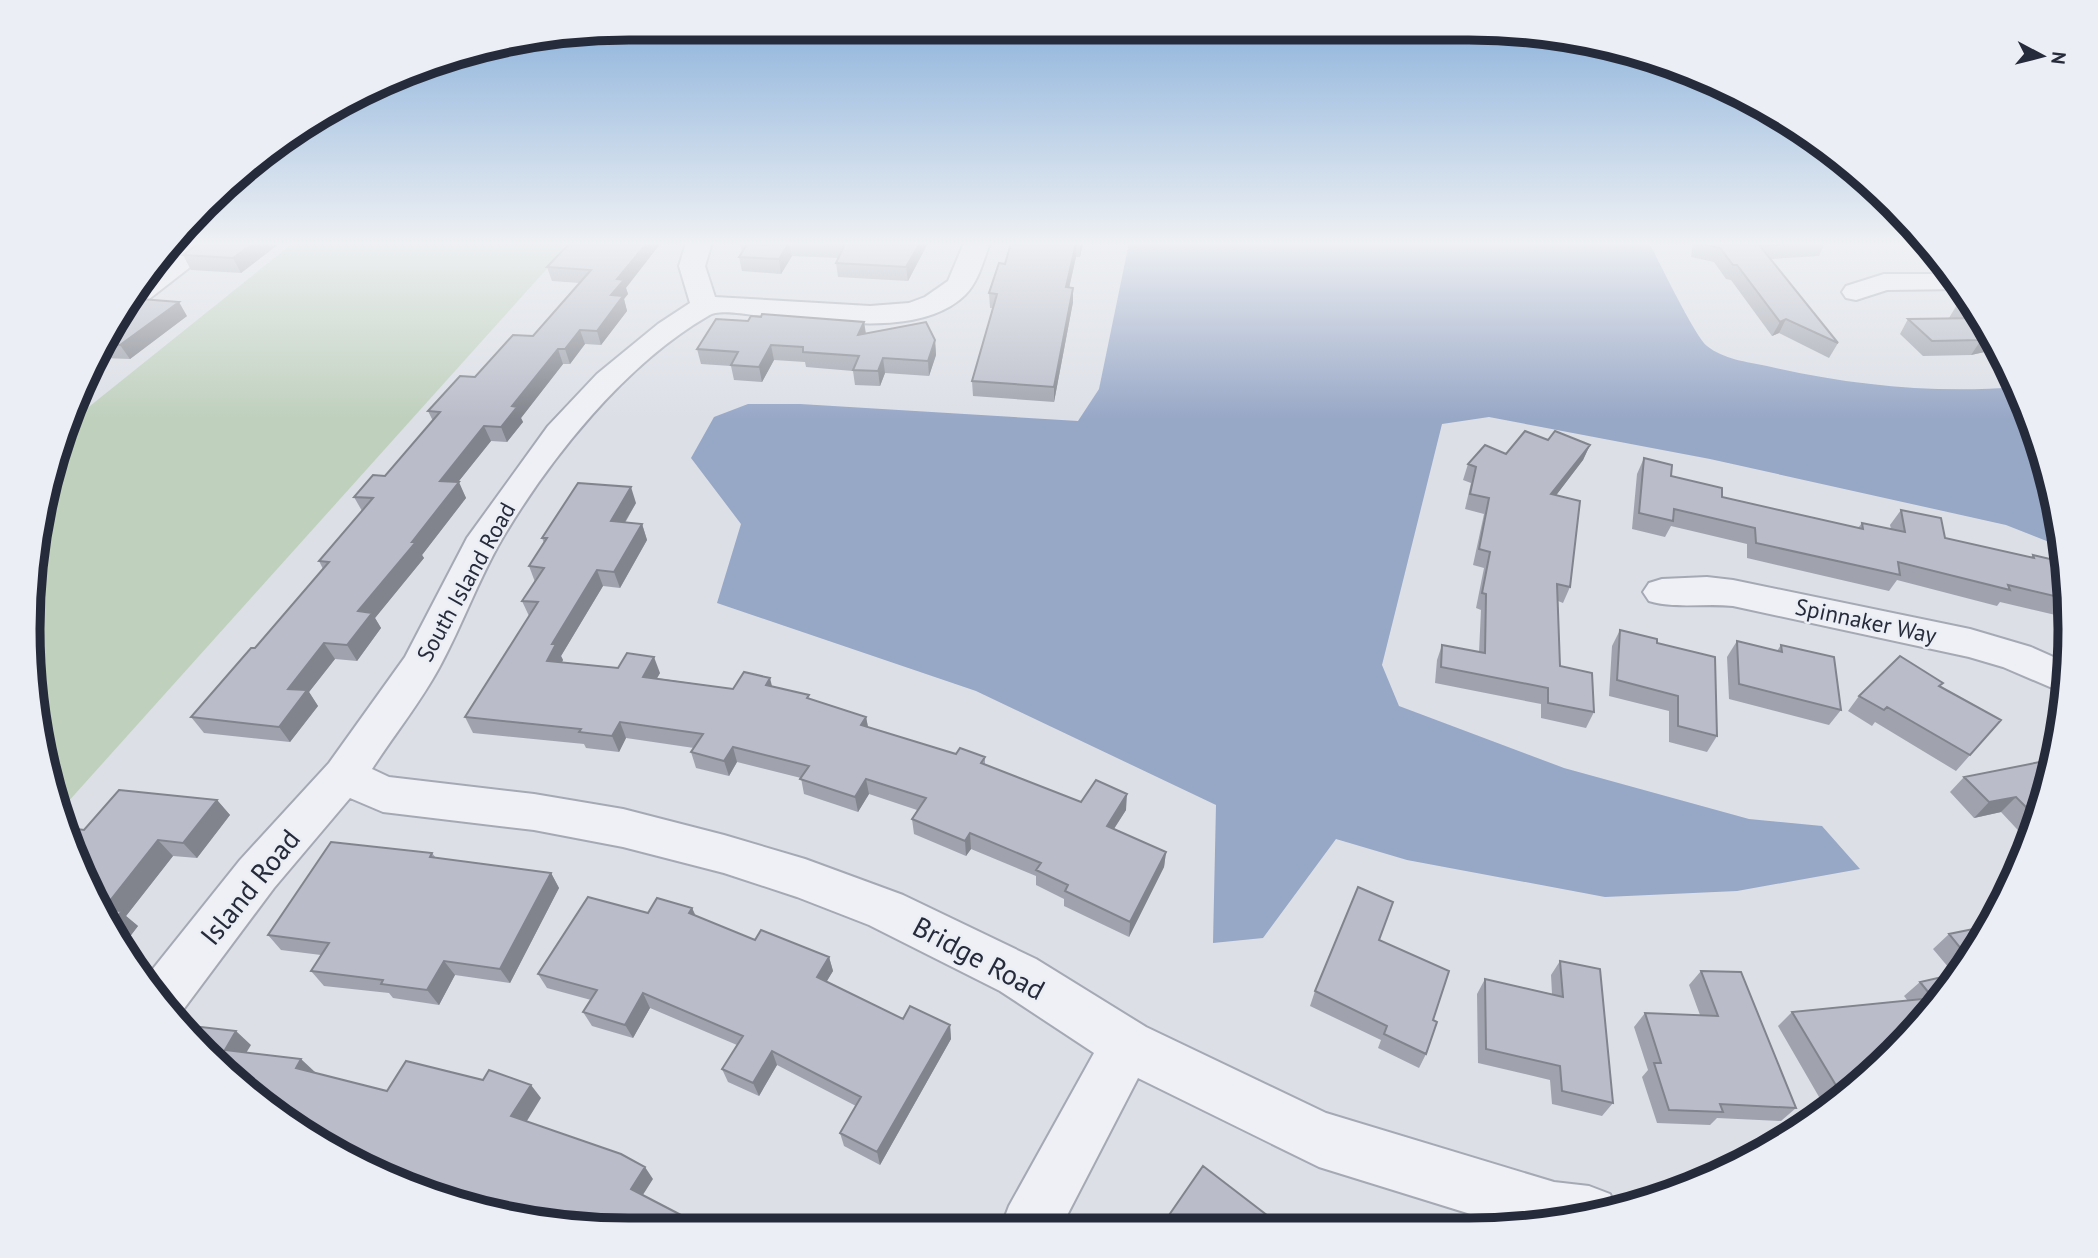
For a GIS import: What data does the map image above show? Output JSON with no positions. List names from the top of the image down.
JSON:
{
  "streets": {
    "street": [
      "South Island Road",
      "Spinnaker Way",
      "Island Road",
      "Bridge Road"
    ]
  },
  "crossings": [
    ["South Island Road", "Island Road"],
    ["South Island Road", "Bridge Road"],
    ["Island Road", "Bridge Road"]
  ],
  "north": "right"
}
